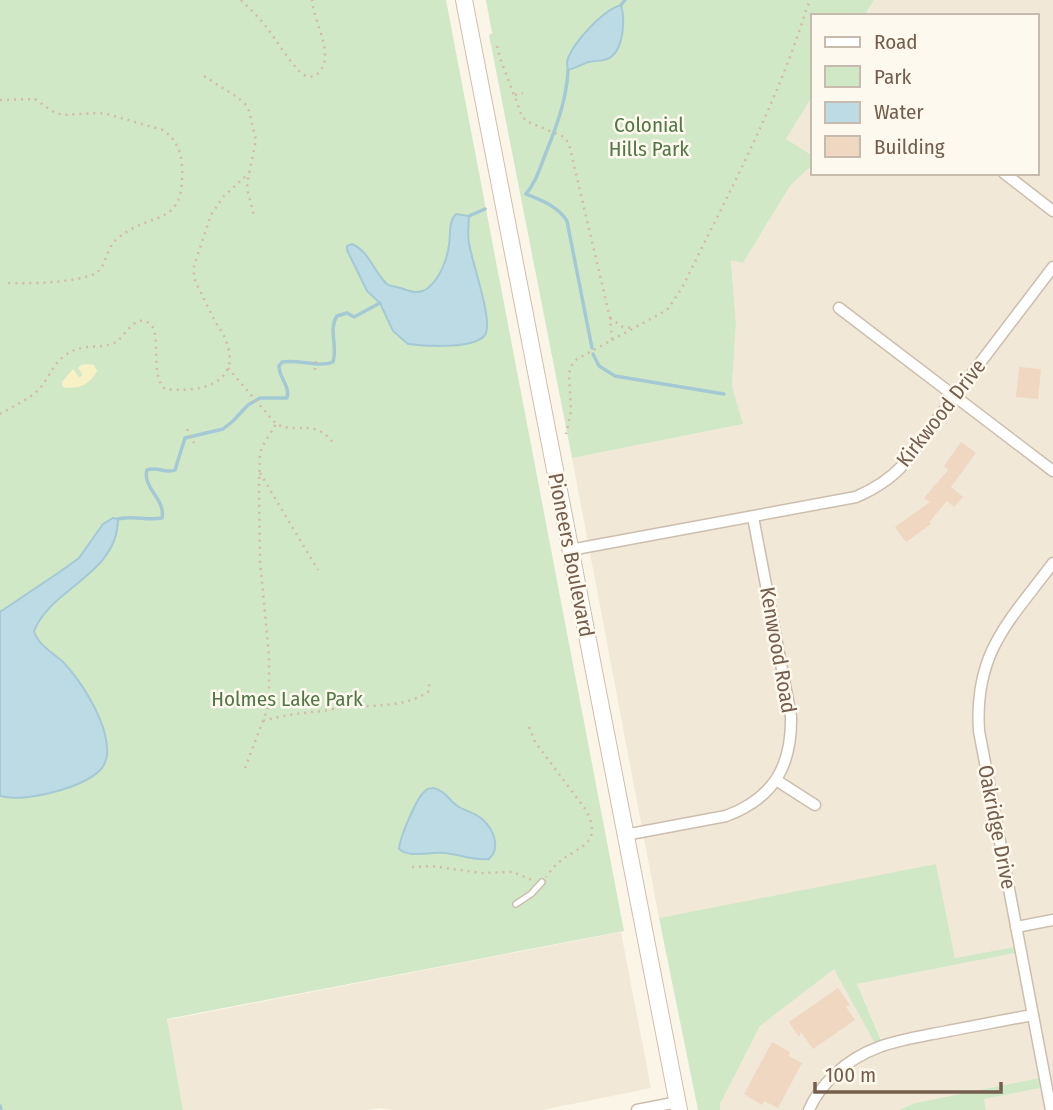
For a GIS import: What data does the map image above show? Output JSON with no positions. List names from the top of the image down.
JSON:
{
  "streets": {
    "main road": ["Pioneers Boulevard"],
    "street": ["Kirkwood Drive", "Kenwood Road", "Oakridge Drive"]
  },
  "crossings": [
    ["Kirkwood Drive", "Pioneers Boulevard"],
    ["Kirkwood Drive", "Kenwood Road"]
  ],
  "parks": ["Colonial Hills Park", "Holmes Lake Park"],
  "legend": [
    "Road",
    "Park",
    "Water",
    "Building"
  ],
  "scale_bar": "100 m"
}
